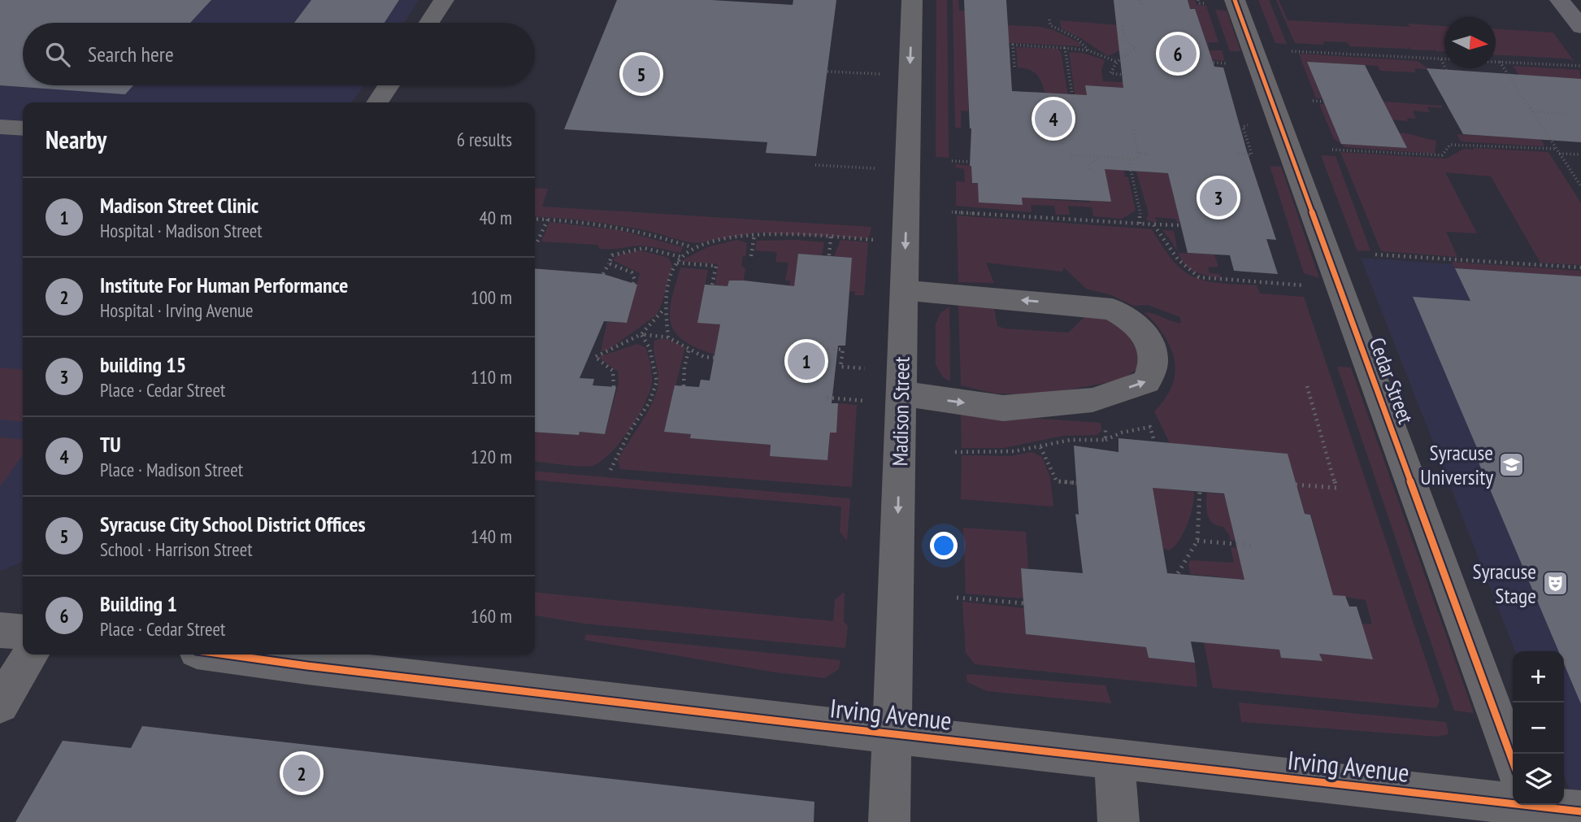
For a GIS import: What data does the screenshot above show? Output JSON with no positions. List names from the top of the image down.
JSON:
{
  "streets": {
    "street": ["Cedar Street", "Madison Street", "Irving Avenue"]
  },
  "crossings": [
    ["Madison Street", "Irving Avenue"]
  ],
  "one_way": ["Madison Street"],
  "places": {
    "school or university": ["Syracuse University"],
    "theatre": ["Syracuse Stage"]
  },
  "north": "right",
  "page": {
    "search": "Search here",
    "pins": [
      "6",
      "5",
      "4",
      "3",
      "1",
      "2"
    ],
    "heading": ["Nearby", "6 results"],
    "list": [
      {
        "mark": "1",
        "name": "Madison Street Clinic",
        "note": "Hospital · Madison Street",
        "value": "40 m"
      },
      {
        "mark": "2",
        "name": "Institute For Human Performance",
        "note": "Hospital · Irving Avenue",
        "value": "100 m"
      },
      {
        "mark": "3",
        "name": "building 15",
        "note": "Place · Cedar Street",
        "value": "110 m"
      },
      {
        "mark": "4",
        "name": "TU",
        "note": "Place · Madison Street",
        "value": "120 m"
      },
      {
        "mark": "5",
        "name": "Syracuse City School District Offices",
        "note": "School · Harrison Street",
        "value": "140 m"
      },
      {
        "mark": "6",
        "name": "Building 1",
        "note": "Place · Cedar Street",
        "value": "160 m"
      }
    ],
    "map_buttons": ["+", "−"]
  }
}
